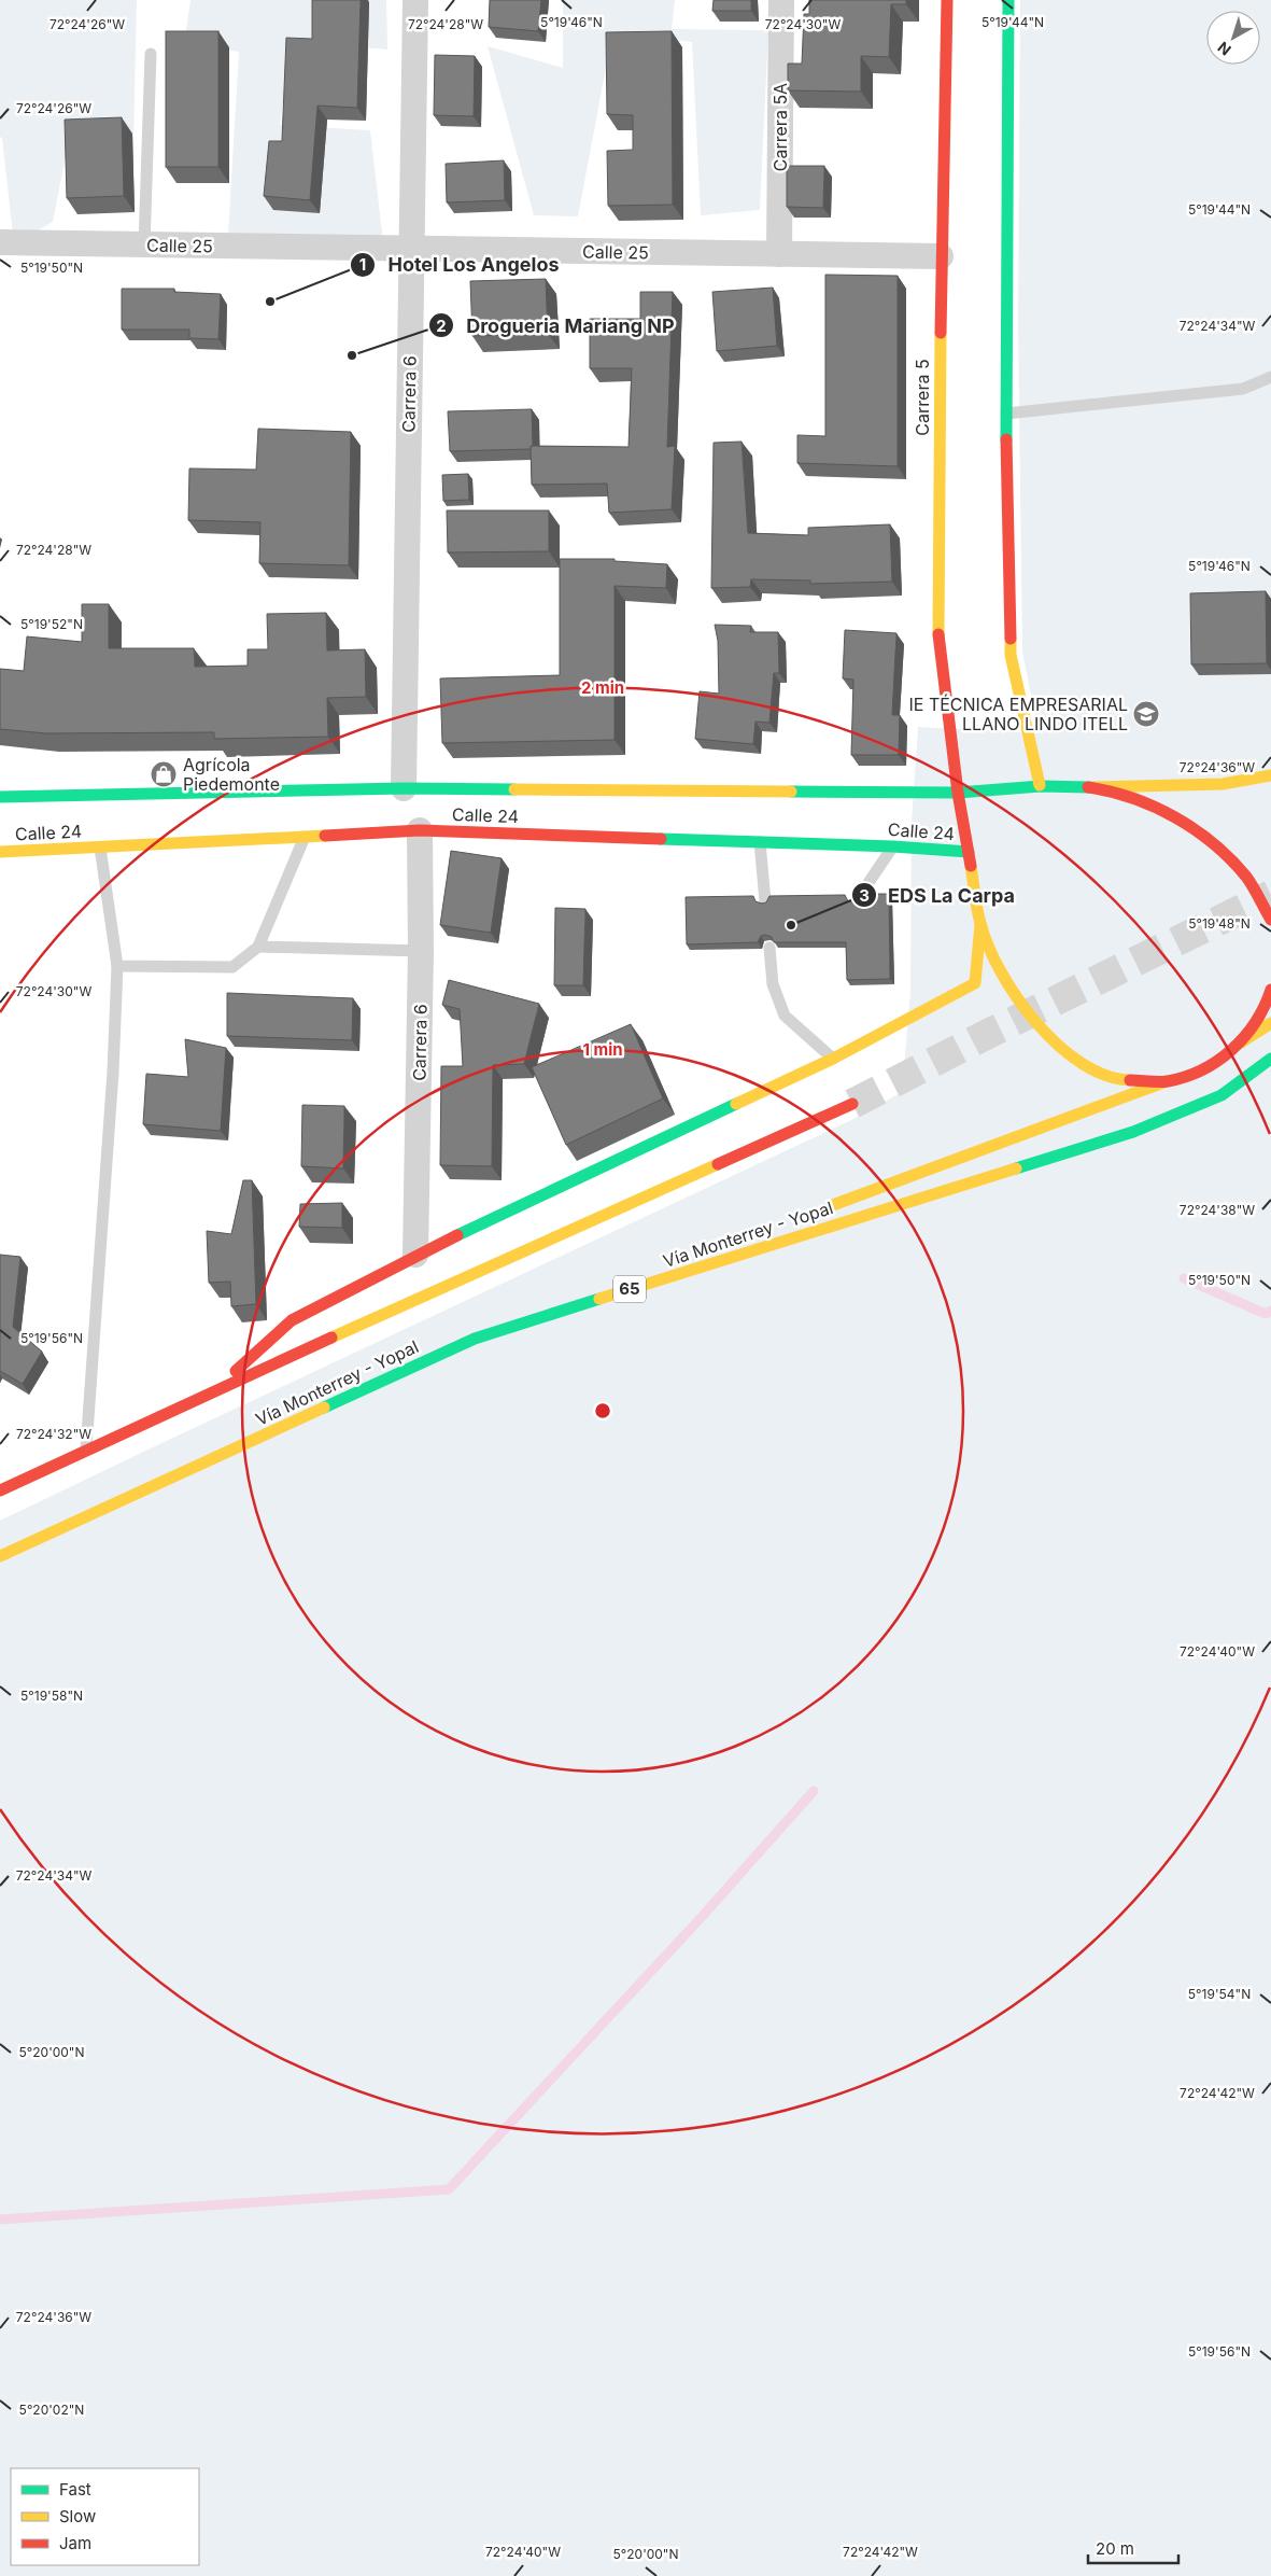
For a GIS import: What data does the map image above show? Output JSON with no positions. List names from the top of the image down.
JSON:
{
  "streets": {
    "main road": [
      "Carrera 5",
      "Calle 24",
      "Vía Monterrey - Yopal",
      "65"
    ],
    "street": ["Carrera 5A", "Calle 25", "Carrera 6"]
  },
  "crossings": [
    ["Carrera 5A", "Calle 25"],
    ["Calle 25", "Carrera 6"],
    ["Calle 25", "Carrera 5"],
    ["Carrera 6", "Calle 24"],
    ["Carrera 5", "Calle 24"]
  ],
  "places": {
    "other": ["Hotel Los Angelos", "Drogueria Mariang NP", "EDS La Carpa"],
    "school or university": ["IE TÉCNICA EMPRESARIAL LLANO LINDO ITELL"],
    "shop": ["Agrícola Piedemonte"]
  },
  "legend": ["Fast", "Slow", "Jam"],
  "scale_bar": "20 m",
  "north": "bottom left",
  "coordinates": [
    "5°19'46\"N",
    "5°19'44\"N",
    "72°24'26\"W",
    "72°24'28\"W",
    "72°24'30\"W",
    "5°19'50\"N",
    "72°24'34\"W",
    "5°19'52\"N",
    "72°24'36\"W",
    "5°19'48\"N",
    "72°24'38\"W",
    "5°19'56\"N",
    "72°24'32\"W",
    "72°24'40\"W",
    "5°19'58\"N",
    "5°19'54\"N",
    "5°20'00\"N",
    "72°24'42\"W",
    "5°20'02\"N"
  ],
  "rings": ["2 min", "1 min"]
}
